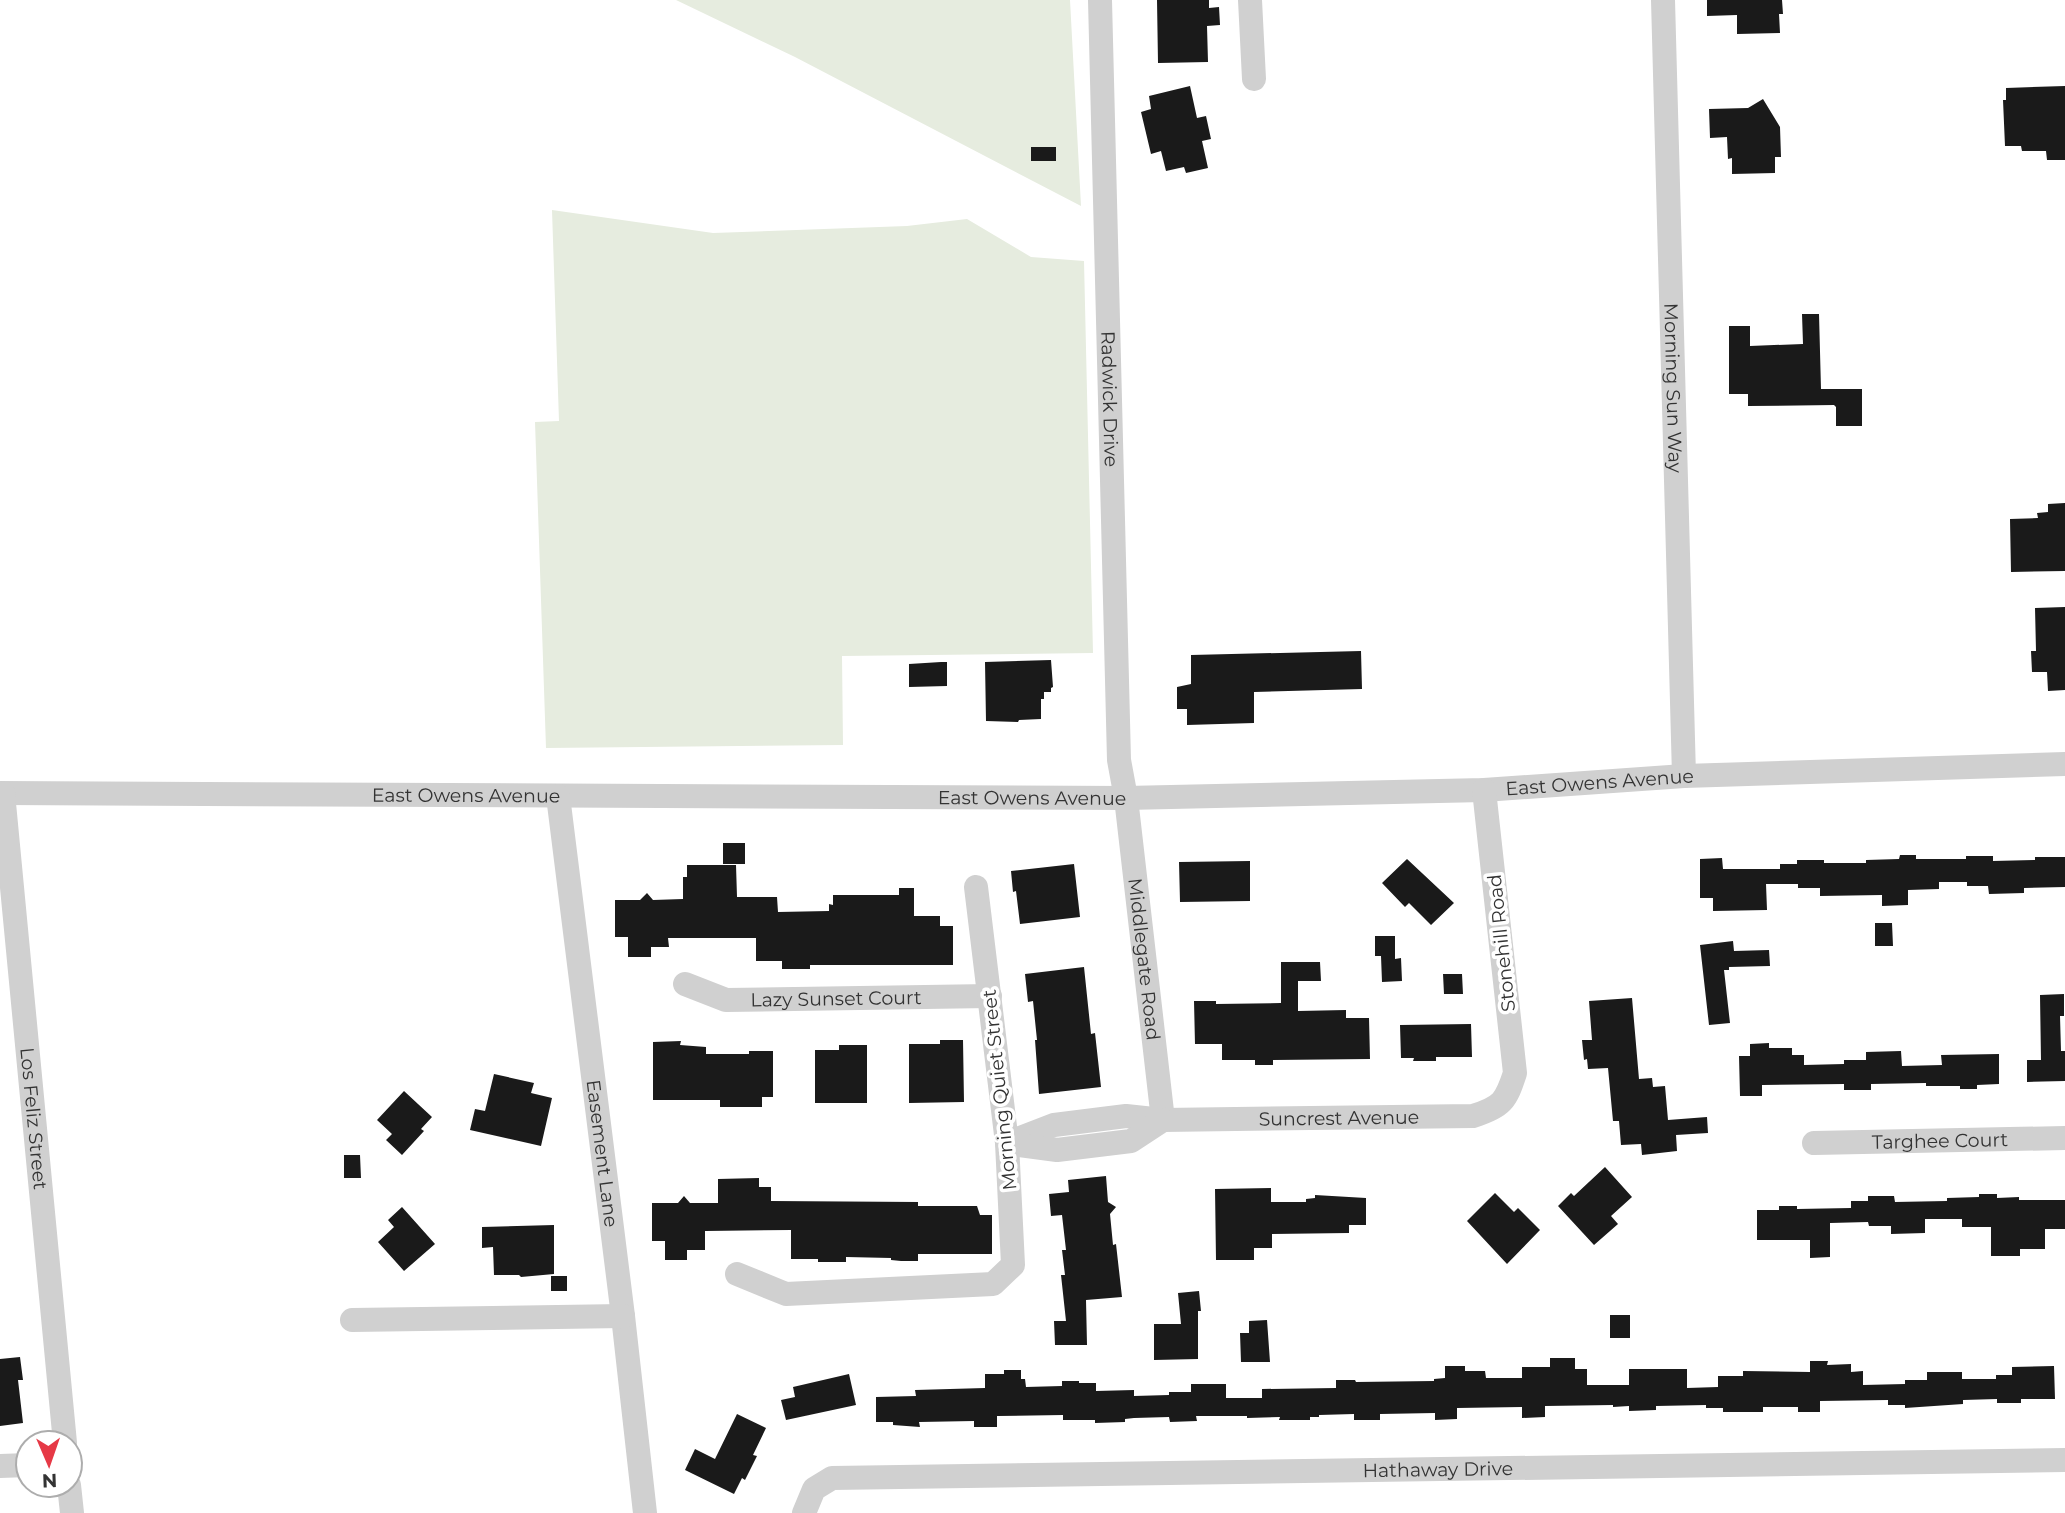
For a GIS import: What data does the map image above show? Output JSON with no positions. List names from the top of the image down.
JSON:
{
  "streets": {
    "street": [
      "Morning Sun Way",
      "Radwick Drive",
      "East Owens Avenue",
      "Stonehill Road",
      "Middlegate Road",
      "Lazy Sunset Court",
      "Morning Quiet Street",
      "Los Feliz Street",
      "Suncrest Avenue",
      "Targhee Court",
      "Easement Lane",
      "Hathaway Drive"
    ]
  },
  "crossings": [
    ["Morning Sun Way", "East Owens Avenue"],
    ["Radwick Drive", "East Owens Avenue"],
    ["Radwick Drive", "Middlegate Road"],
    ["East Owens Avenue", "Stonehill Road"],
    ["East Owens Avenue", "Middlegate Road"],
    ["East Owens Avenue", "Los Feliz Street"],
    ["East Owens Avenue", "Easement Lane"],
    ["Stonehill Road", "Suncrest Avenue"],
    ["Middlegate Road", "Suncrest Avenue"],
    ["Lazy Sunset Court", "Morning Quiet Street"],
    ["Morning Quiet Street", "Suncrest Avenue"]
  ],
  "north": "bottom"
}
